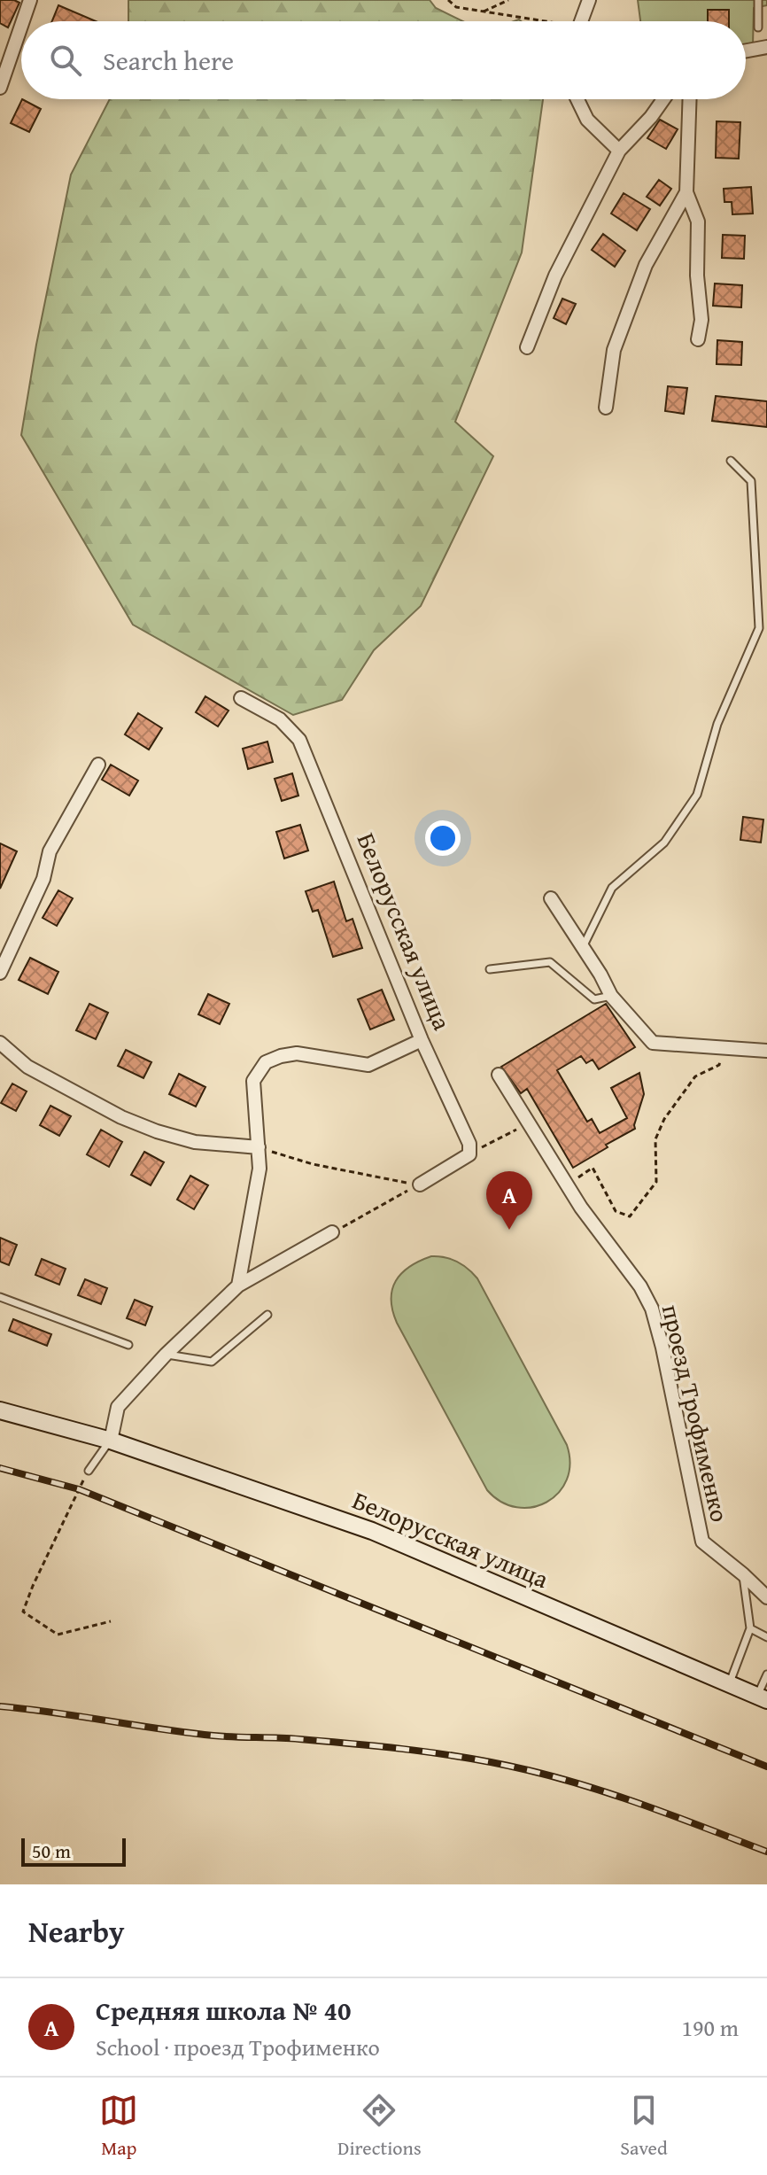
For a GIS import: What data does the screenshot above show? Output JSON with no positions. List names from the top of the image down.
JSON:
{
  "streets": {
    "main road": ["Белорусская улица"],
    "street": ["проезд Трофименко"]
  },
  "scale_bar": "50 m",
  "page": {
    "search": "Search here",
    "pins": "A",
    "scale": "50 m",
    "heading": "Nearby",
    "list": [
      {
        "mark": "A",
        "name": "Средняя школа № 40",
        "note": "School · проезд Трофименко",
        "value": "190 m"
      }
    ],
    "nav": ["Map", "Directions", "Saved"]
  }
}
